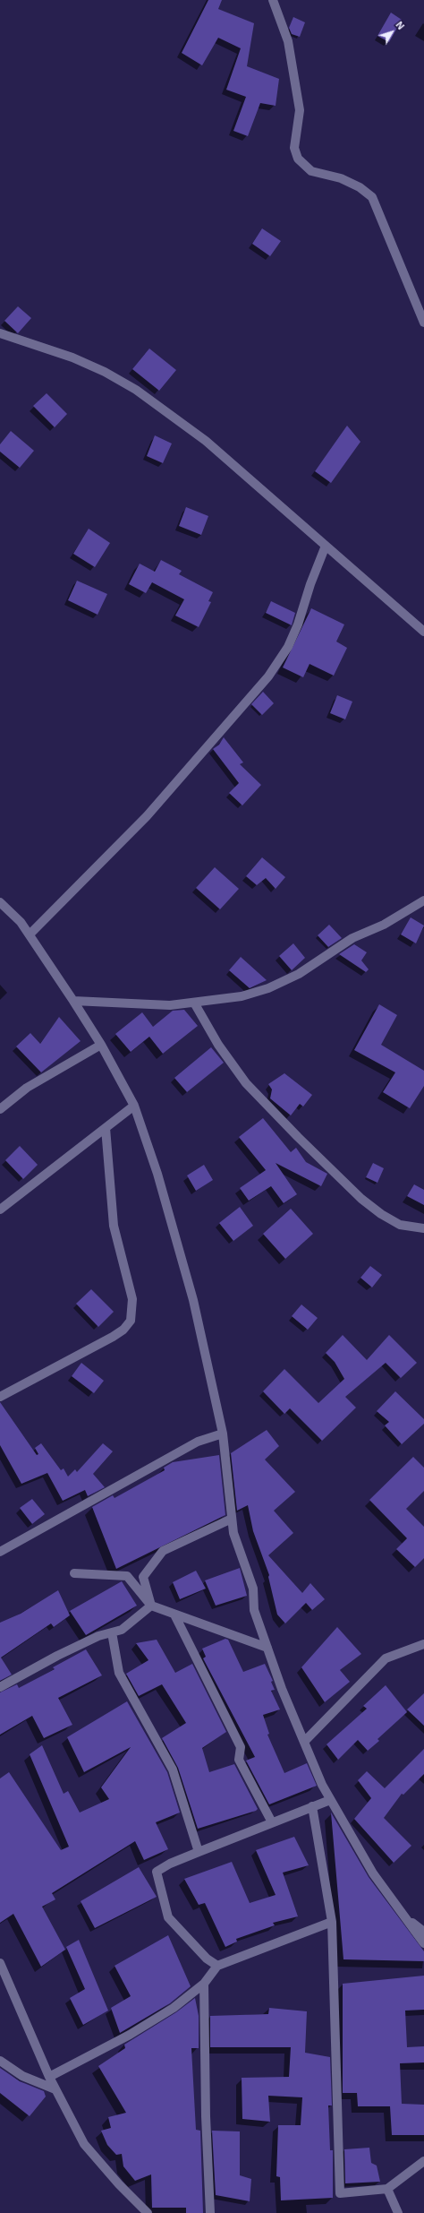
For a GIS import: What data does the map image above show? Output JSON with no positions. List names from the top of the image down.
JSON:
{
  "north": "top right"
}
